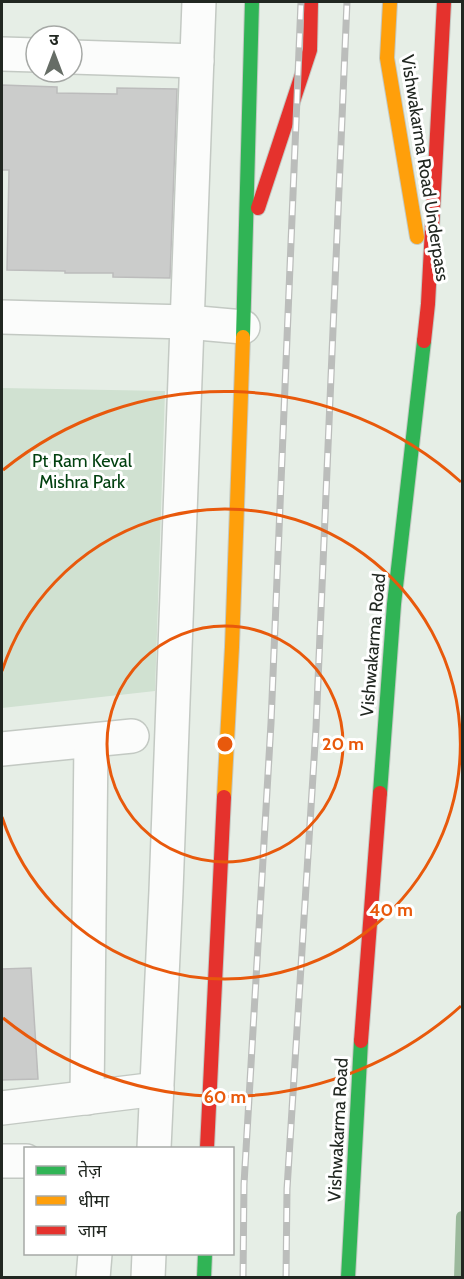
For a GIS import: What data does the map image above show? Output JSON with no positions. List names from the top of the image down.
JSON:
{
  "streets": {
    "main road": ["Vishwakarma Road Underpass", "Vishwakarma Road"]
  },
  "crossings": [
    ["Vishwakarma Road Underpass", "Vishwakarma Road"]
  ],
  "parks": ["Pt Ram Keval Mishra Park"],
  "legend": ["तेज़", "धीमा", "जाम"],
  "north": "top",
  "rings": ["20 m", "40 m", "60 m"]
}
